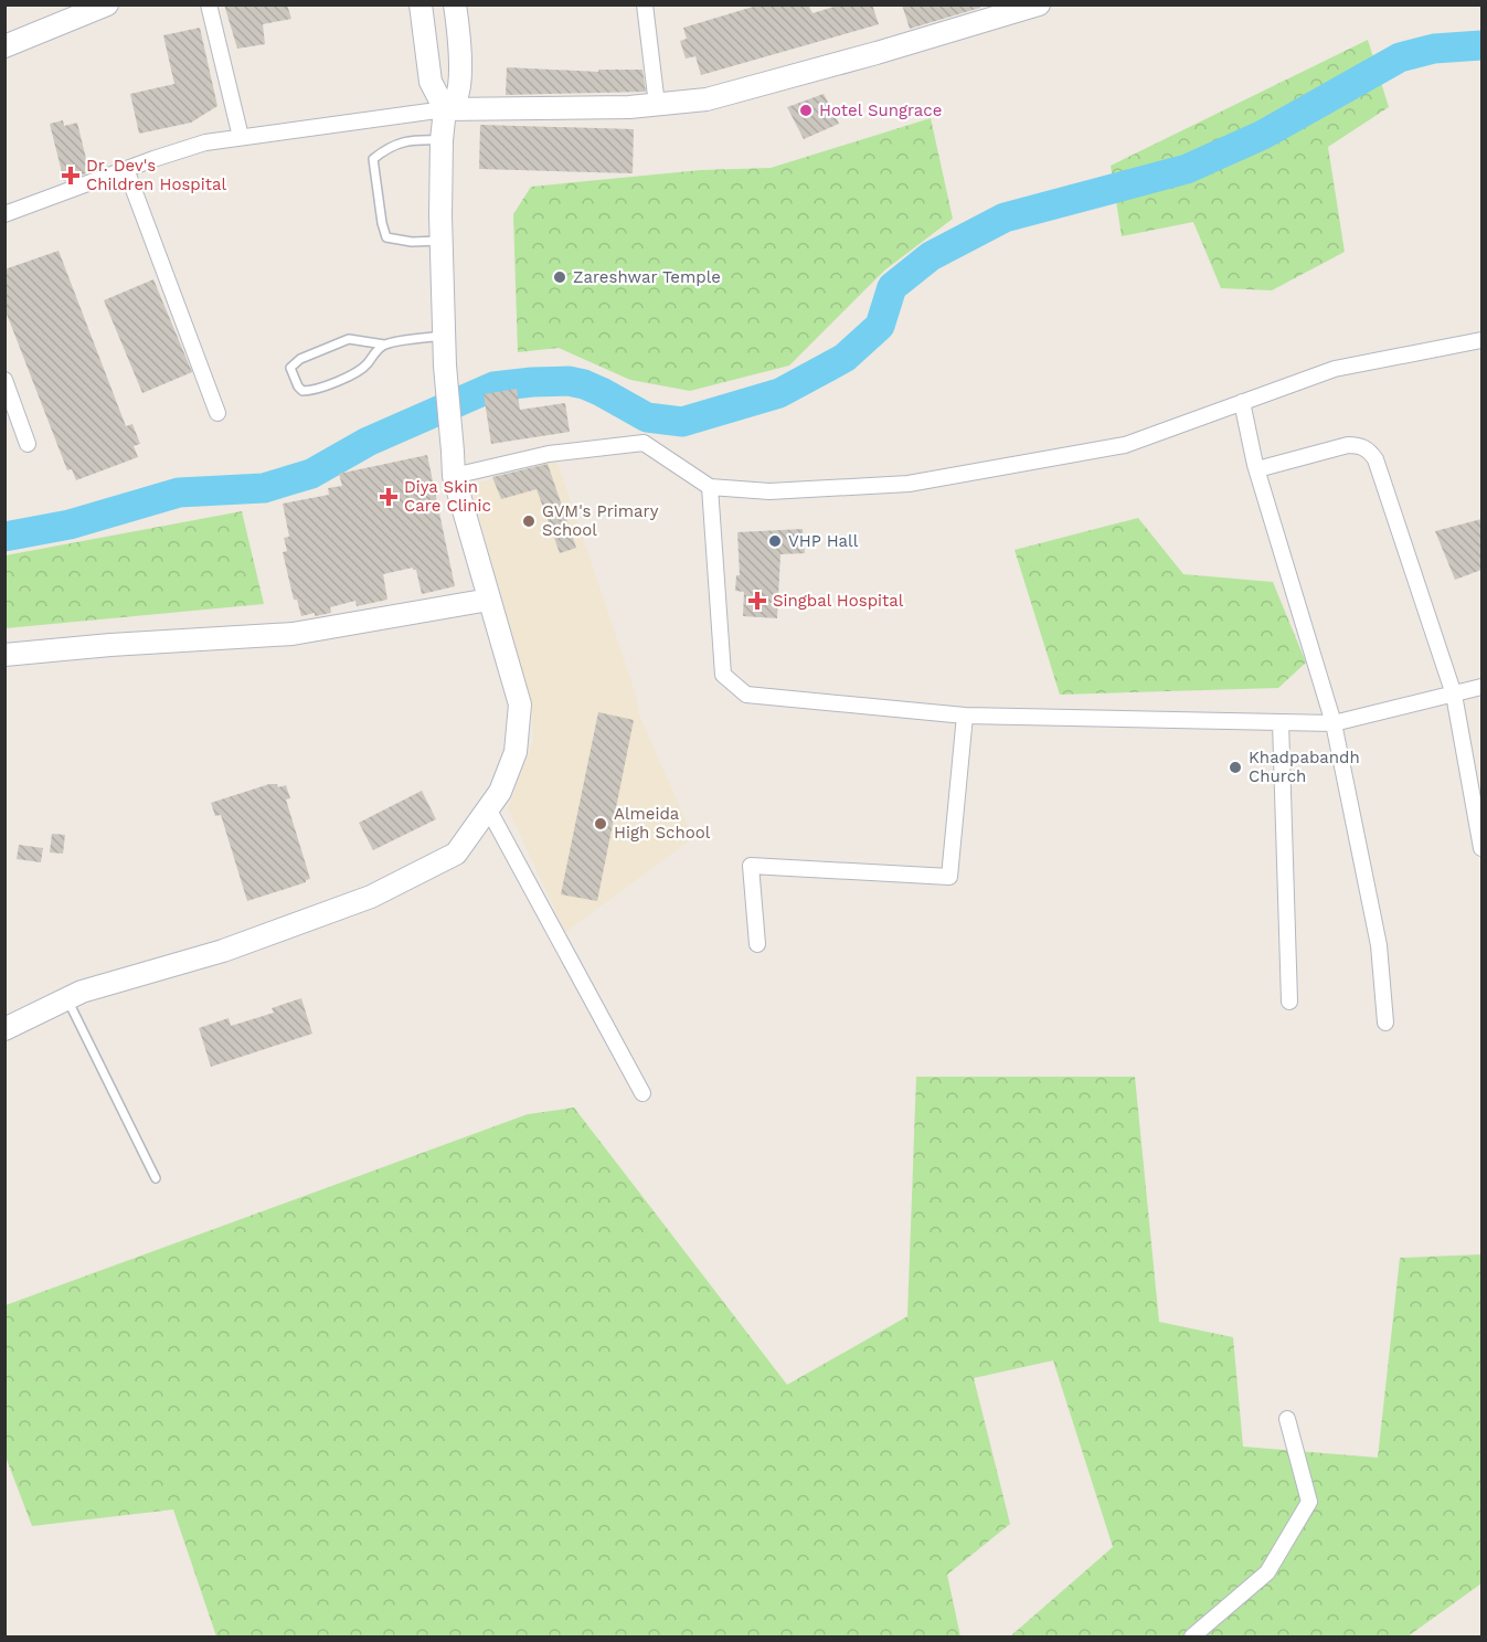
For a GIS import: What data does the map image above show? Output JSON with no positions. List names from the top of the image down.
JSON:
{
  "places": {
    "other": [
      "Hotel Sungrace",
      "Zareshwar Temple",
      "GVM's Primary School",
      "VHP Hall",
      "Khadpabandh Church",
      "Almeida High School"
    ],
    "health": ["Dr. Dev's Children Hospital", "Diya Skin Care Clinic", "Singbal Hospital"]
  }
}
